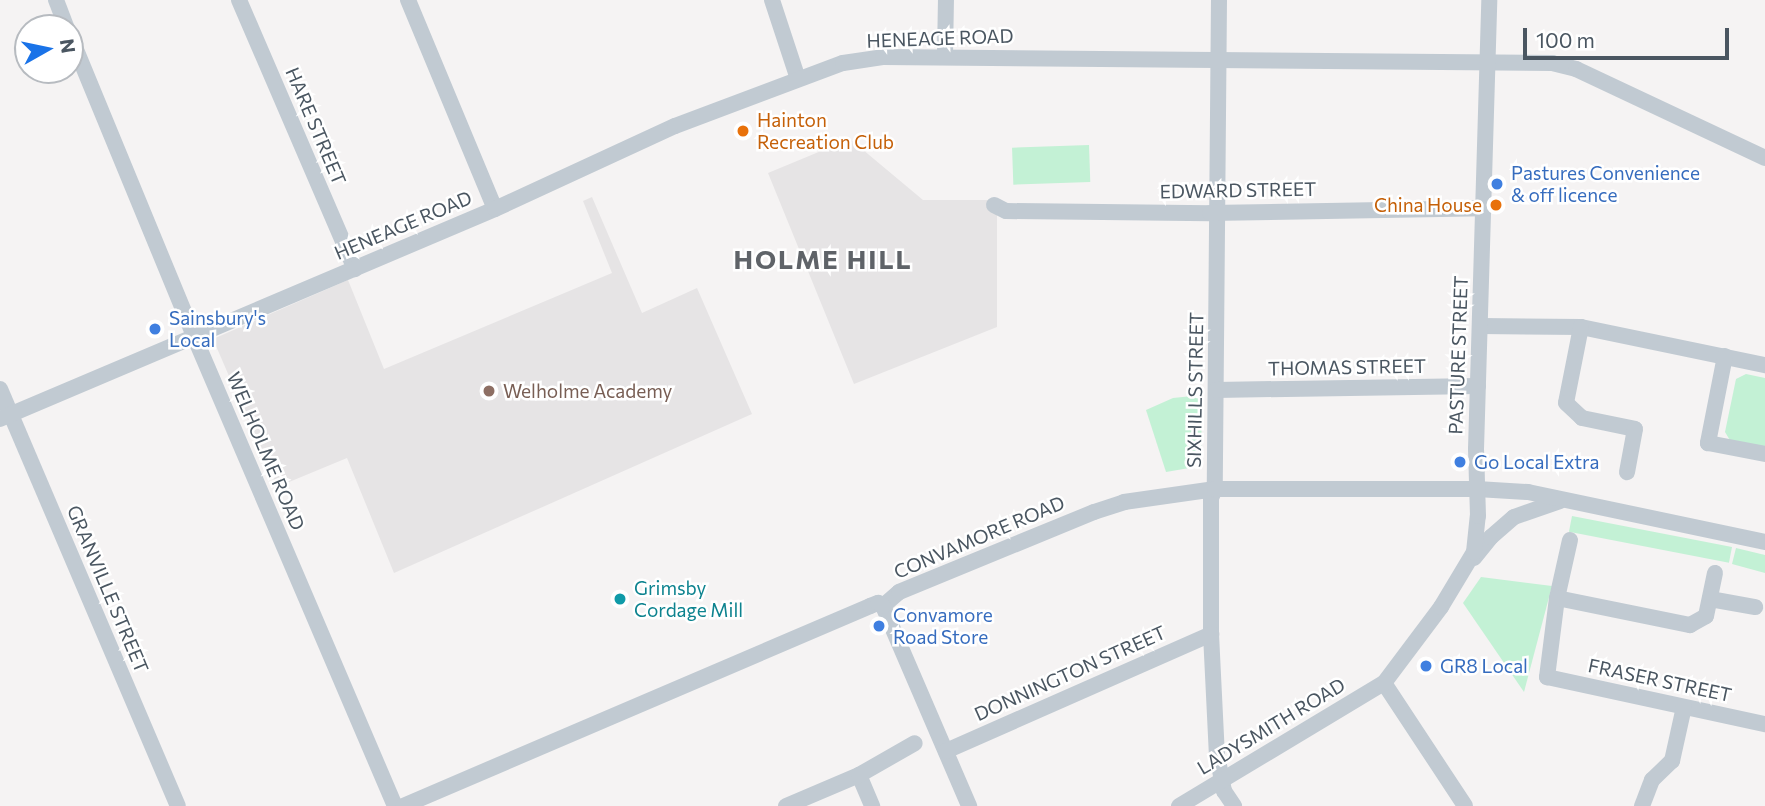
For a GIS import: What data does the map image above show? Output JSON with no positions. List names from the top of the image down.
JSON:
{
  "streets": {
    "street": [
      "HENEAGE ROAD",
      "HARE STREET",
      "EDWARD STREET",
      "PASTURE STREET",
      "THOMAS STREET",
      "SIXHILLS STREET",
      "WELHOLME ROAD",
      "CONVAMORE ROAD",
      "GRANVILLE STREET",
      "DONNINGTON STREET",
      "FRASER STREET",
      "LADYSMITH ROAD"
    ]
  },
  "crossings": [
    ["HENEAGE ROAD", "HARE STREET"],
    ["HENEAGE ROAD", "PASTURE STREET"],
    ["HENEAGE ROAD", "SIXHILLS STREET"],
    ["HENEAGE ROAD", "WELHOLME ROAD"],
    ["HENEAGE ROAD", "GRANVILLE STREET"],
    ["EDWARD STREET", "PASTURE STREET"],
    ["EDWARD STREET", "SIXHILLS STREET"],
    ["PASTURE STREET", "THOMAS STREET"],
    ["PASTURE STREET", "CONVAMORE ROAD"],
    ["PASTURE STREET", "LADYSMITH ROAD"],
    ["THOMAS STREET", "SIXHILLS STREET"],
    ["SIXHILLS STREET", "CONVAMORE ROAD"],
    ["SIXHILLS STREET", "DONNINGTON STREET"],
    ["SIXHILLS STREET", "LADYSMITH ROAD"]
  ],
  "districts": ["HOLME HILL"],
  "places": [
    "Hainton Recreation Club",
    "Pastures Convenience & off licence",
    "China House",
    "Sainsbury's Local",
    "Welholme Academy",
    "Go Local Extra",
    "Grimsby Cordage Mill",
    "Convamore Road Store",
    "GR8 Local"
  ],
  "scale_bar": "100 m",
  "north": "right"
}
